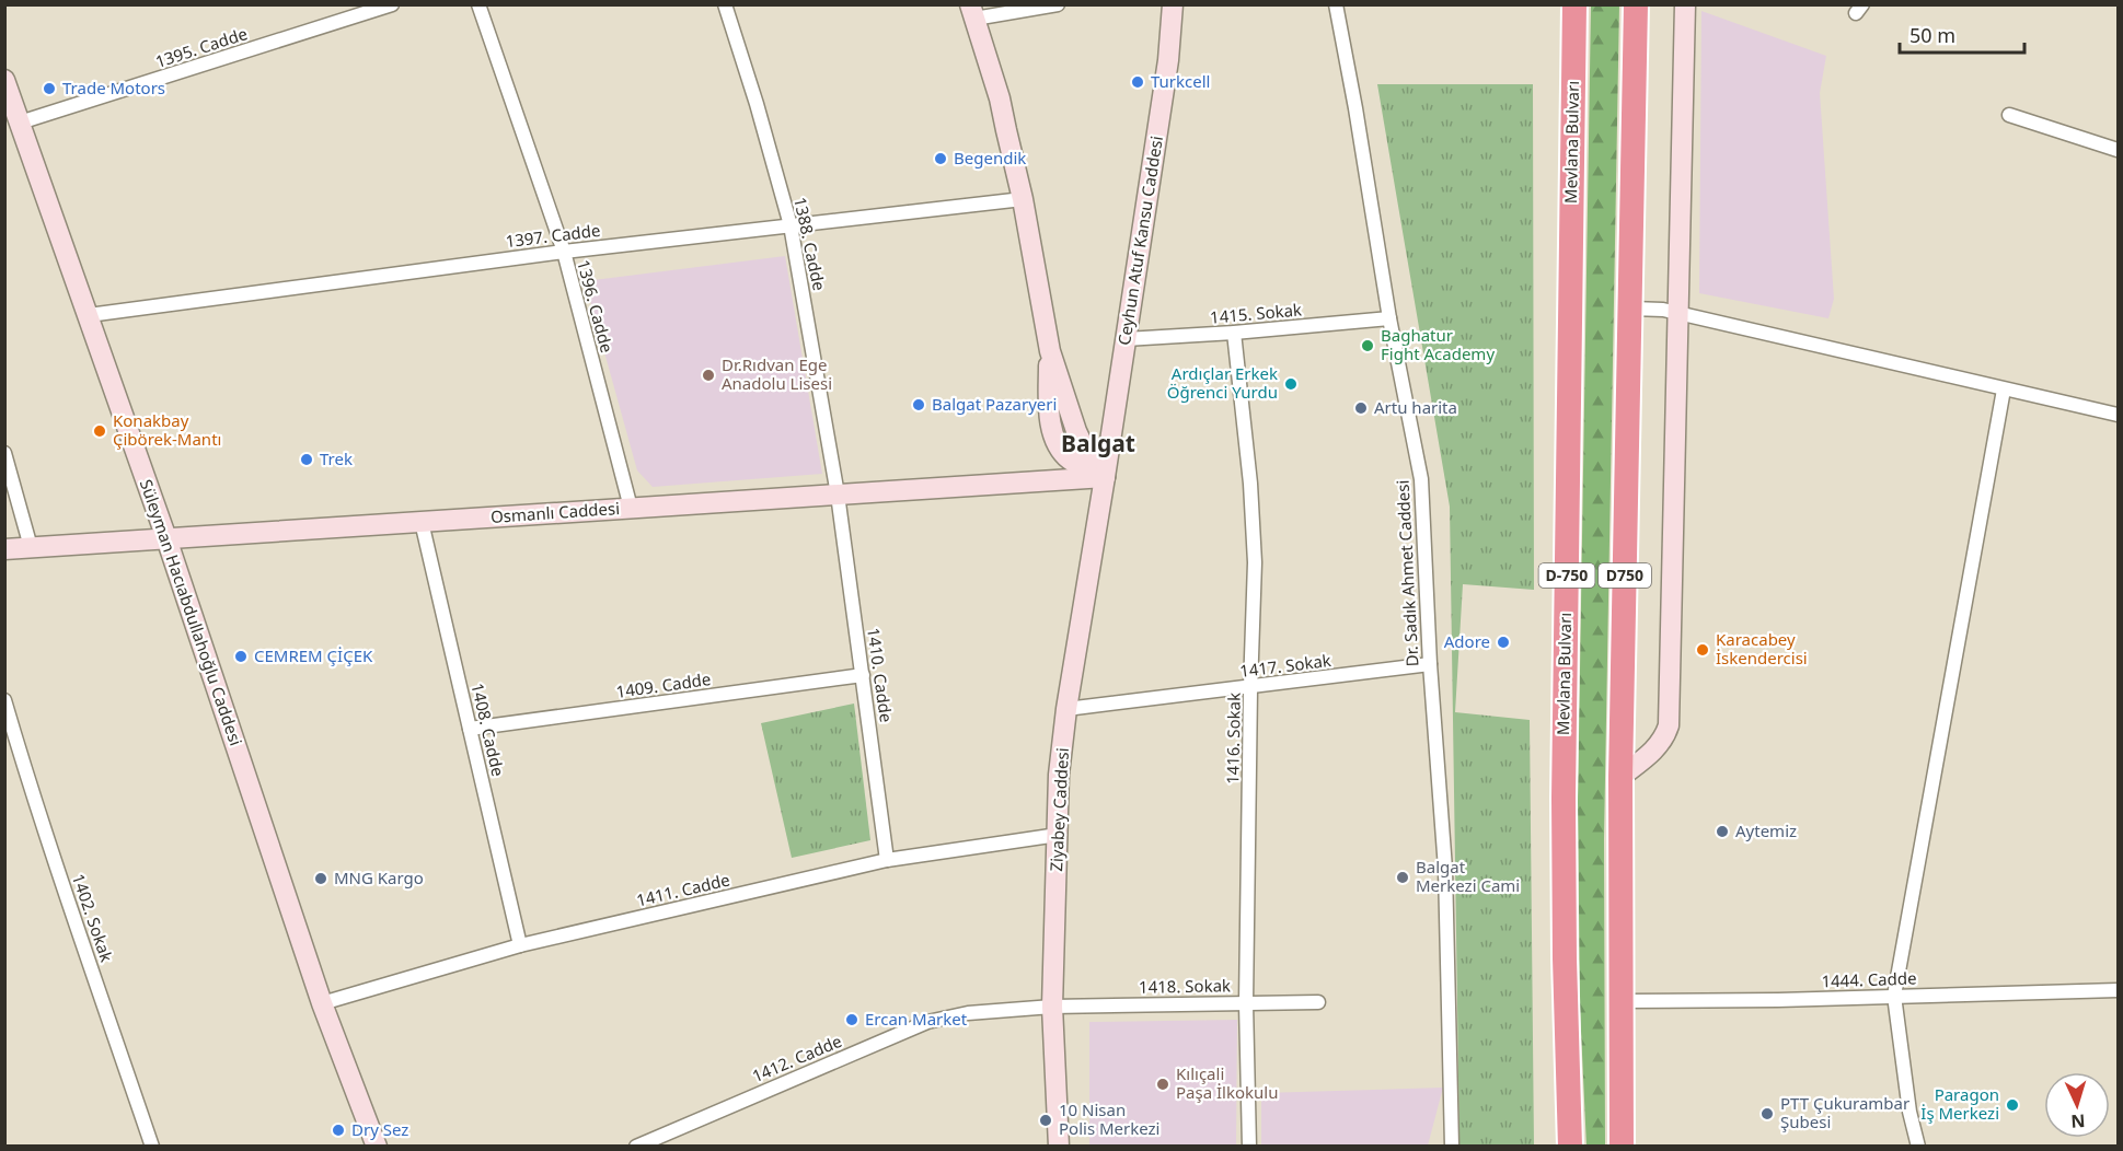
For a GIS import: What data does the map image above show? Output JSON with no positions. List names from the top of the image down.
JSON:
{
  "streets": {
    "highway": ["Mevlana Bulvarı", "D-750", "D750"],
    "street": [
      "1395. Cadde",
      "1397. Cadde",
      "Ceyhun Atuf Kansu Caddesi",
      "1388. Cadde",
      "1396. Cadde",
      "1415. Sokak",
      "Osmanlı Caddesi",
      "Dr. Sadık Ahmet Caddesi",
      "Süleyman Hacıabdullahoğlu Caddesi",
      "1417. Sokak",
      "1410. Cadde",
      "1409. Cadde",
      "1408. Cadde",
      "1416. Sokak",
      "Ziyabey Caddesi",
      "1411. Cadde",
      "1402. Sokak",
      "1444. Cadde",
      "1418. Sokak",
      "1412. Cadde"
    ]
  },
  "crossings": [
    ["1395. Cadde", "Süleyman Hacıabdullahoğlu Caddesi"],
    ["1397. Cadde", "1388. Cadde"],
    ["1397. Cadde", "1396. Cadde"],
    ["1397. Cadde", "Süleyman Hacıabdullahoğlu Caddesi"],
    ["Ceyhun Atuf Kansu Caddesi", "1415. Sokak"],
    ["Ceyhun Atuf Kansu Caddesi", "Osmanlı Caddesi"],
    ["Ceyhun Atuf Kansu Caddesi", "Ziyabey Caddesi"],
    ["1388. Cadde", "Osmanlı Caddesi"],
    ["1388. Cadde", "1410. Cadde"],
    ["1396. Cadde", "Osmanlı Caddesi"],
    ["1415. Sokak", "Dr. Sadık Ahmet Caddesi"],
    ["1415. Sokak", "1416. Sokak"],
    ["Osmanlı Caddesi", "Süleyman Hacıabdullahoğlu Caddesi"],
    ["Osmanlı Caddesi", "1410. Cadde"],
    ["Osmanlı Caddesi", "1408. Cadde"],
    ["Osmanlı Caddesi", "Ziyabey Caddesi"],
    ["Dr. Sadık Ahmet Caddesi", "1417. Sokak"],
    ["D750", "1444. Cadde"],
    ["Süleyman Hacıabdullahoğlu Caddesi", "1411. Cadde"],
    ["1417. Sokak", "1416. Sokak"],
    ["1417. Sokak", "Ziyabey Caddesi"],
    ["1410. Cadde", "1409. Cadde"],
    ["1410. Cadde", "1411. Cadde"],
    ["1409. Cadde", "1408. Cadde"],
    ["1408. Cadde", "1411. Cadde"],
    ["1416. Sokak", "1418. Sokak"],
    ["Ziyabey Caddesi", "1411. Cadde"],
    ["Ziyabey Caddesi", "1418. Sokak"],
    ["Ziyabey Caddesi", "1412. Cadde"],
    ["1418. Sokak", "1412. Cadde"]
  ],
  "districts": ["Balgat"],
  "places": [
    "Turkcell",
    "Trade Motors",
    "Begendik",
    "Baghatur Fight Academy",
    "Dr.Rıdvan Ege Anadolu Lisesi",
    "Ardıçlar Erkek Öğrenci Yurdu",
    "Balgat Pazaryeri",
    "Artu harita",
    "Konakbay Çibörek-Mantı",
    "Trek",
    "Adore",
    "Karacabey İskendercisi",
    "CEMREM ÇİÇEK",
    "Aytemiz",
    "Balgat Merkezi Cami",
    "MNG Kargo",
    "Ercan Market",
    "Kılıçali Paşa İlkokulu",
    "Paragon İş Merkezi",
    "PTT Çukurambar Şubesi",
    "10 Nisan Polis Merkezi",
    "Dry Sez"
  ],
  "scale_bar": "50 m",
  "north": "bottom"
}
